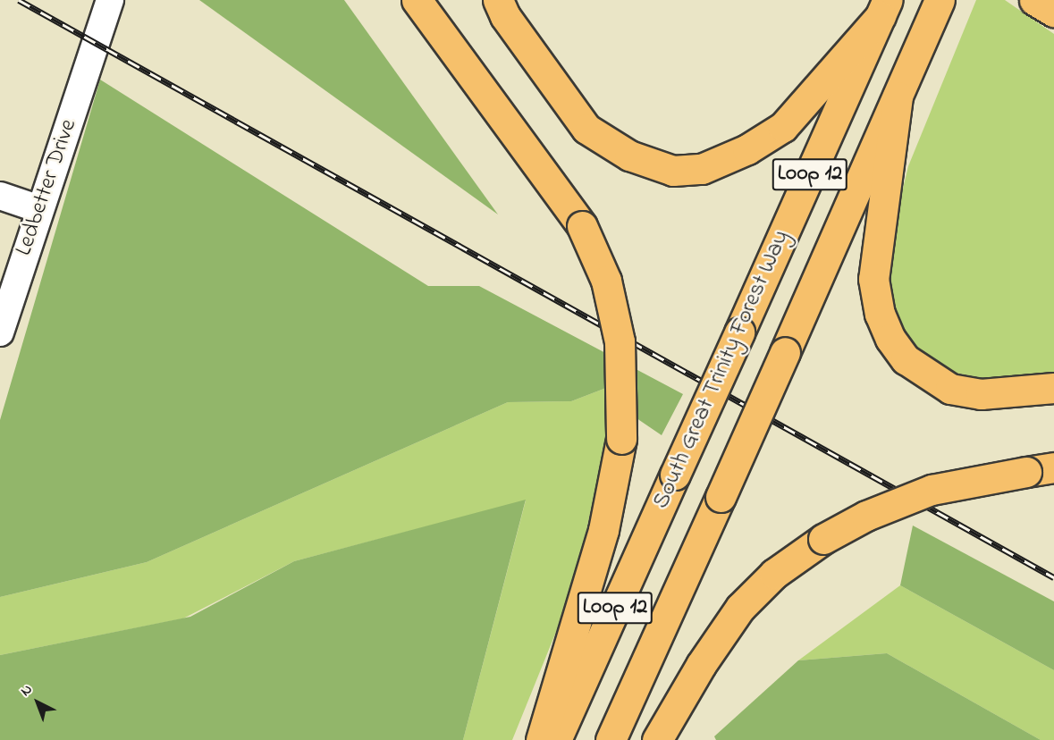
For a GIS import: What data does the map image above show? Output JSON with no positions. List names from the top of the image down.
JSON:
{
  "streets": {
    "main road": ["Loop 12", "South Great Trinity Forest Way"],
    "street": ["Ledbetter Drive"]
  },
  "north": "top left"
}
